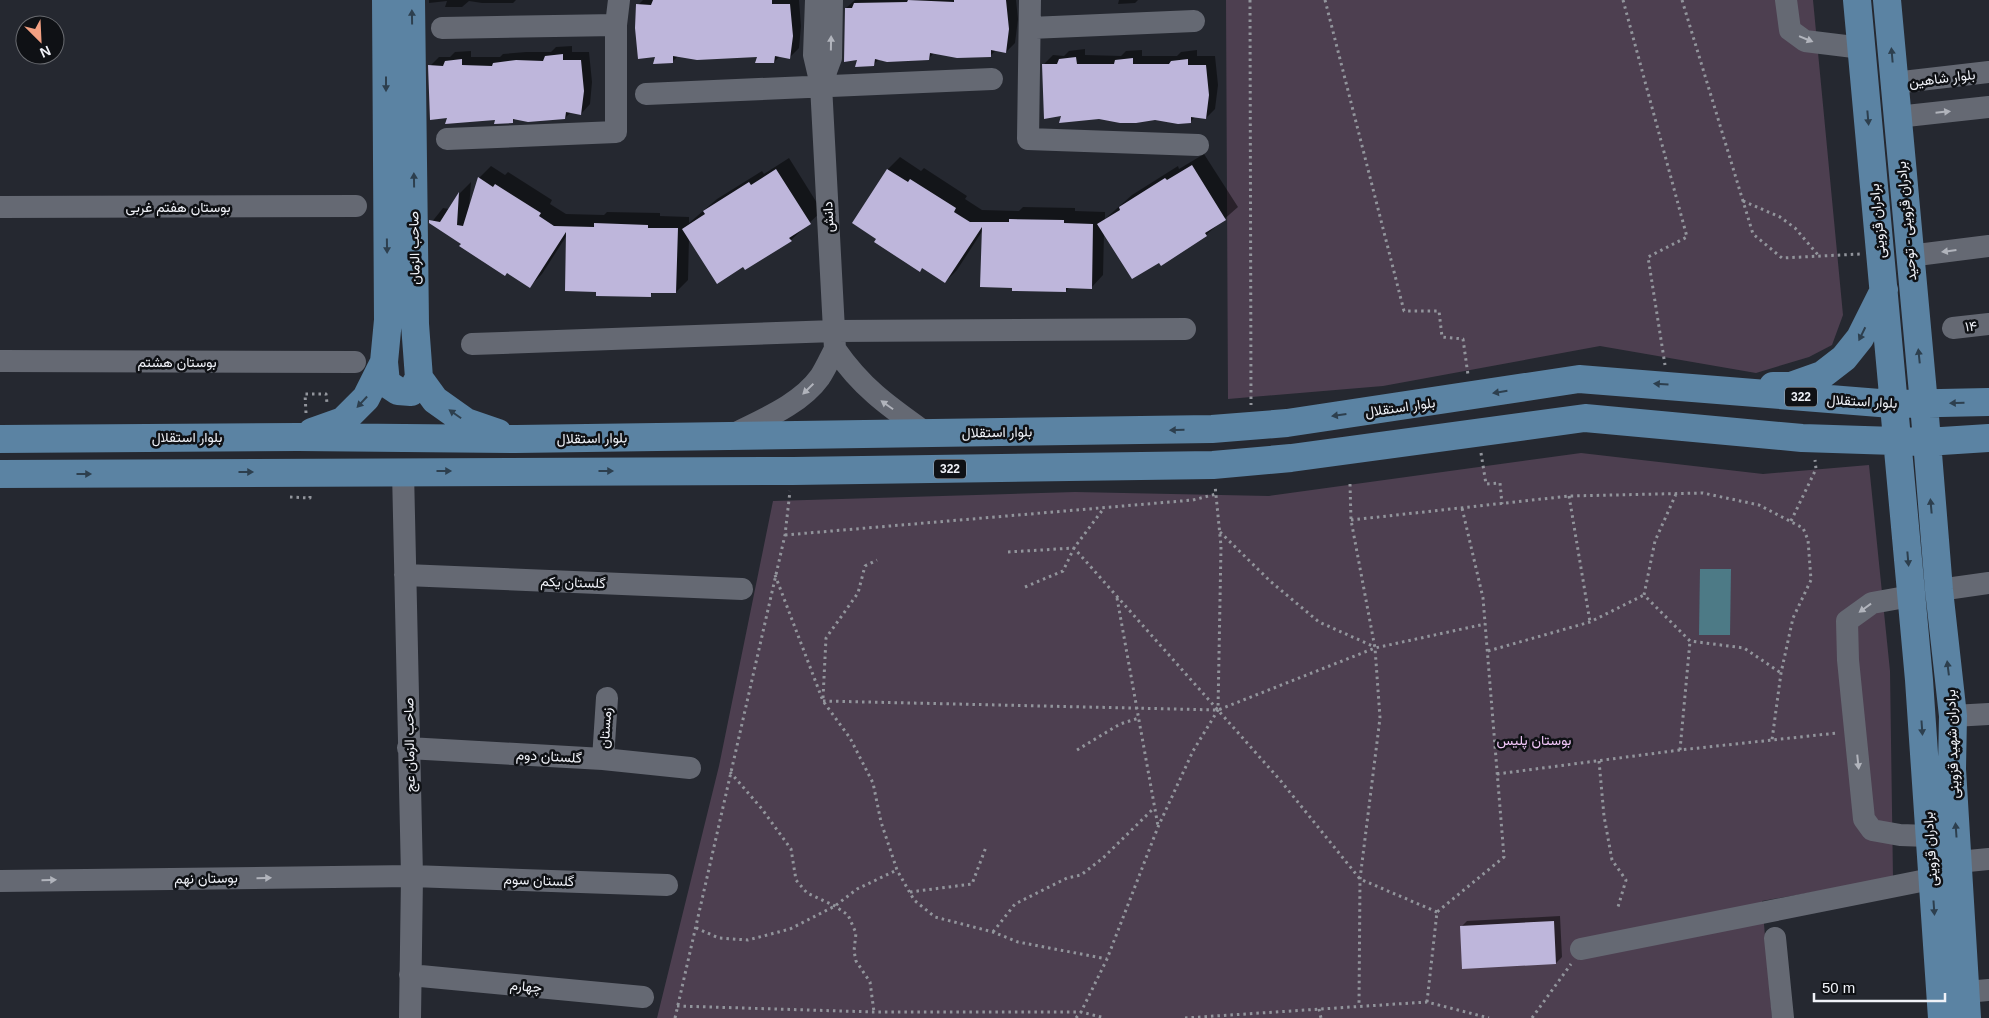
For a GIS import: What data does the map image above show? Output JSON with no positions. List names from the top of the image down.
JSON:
{
  "streets": {
    "main road": [
      "برادران قزوینی",
      "برادران قزوینی - توحید",
      "صاحب الزمان",
      "322",
      "بلوار استقلال",
      "برادران شهید قزوینی"
    ],
    "street": [
      "بلوار شاهین",
      "بوستان هفتم غربی",
      "دانش",
      "۱۴",
      "بوستان هشتم",
      "گلستان یکم",
      "زمستان",
      "صاحب الزمان عج",
      "گلستان دوم",
      "بوستان نهم",
      "گلستان سوم",
      "چهارم"
    ]
  },
  "crossings": [
    ["بلوار شاهین", "برادران قزوینی - توحید"],
    ["برادران قزوینی", "322"],
    ["برادران قزوینی", "بلوار استقلال"],
    ["برادران قزوینی - توحید", "322"],
    ["برادران قزوینی - توحید", "بلوار استقلال"],
    ["برادران قزوینی - توحید", "برادران شهید قزوینی"],
    ["صاحب الزمان", "بلوار استقلال"],
    ["322", "برادران شهید قزوینی"],
    ["322", "صاحب الزمان عج"],
    ["گلستان یکم", "صاحب الزمان عج"],
    ["زمستان", "گلستان دوم"],
    ["صاحب الزمان عج", "گلستان دوم"],
    ["صاحب الزمان عج", "بوستان نهم"],
    ["صاحب الزمان عج", "گلستان سوم"],
    ["صاحب الزمان عج", "چهارم"],
    ["بوستان نهم", "گلستان سوم"]
  ],
  "one_way": ["برادران قزوینی", "برادران قزوینی - توحید", "بوستان نهم"],
  "parks": ["بوستان پلیس"],
  "scale_bar": "50 m",
  "north": "bottom right"
}
